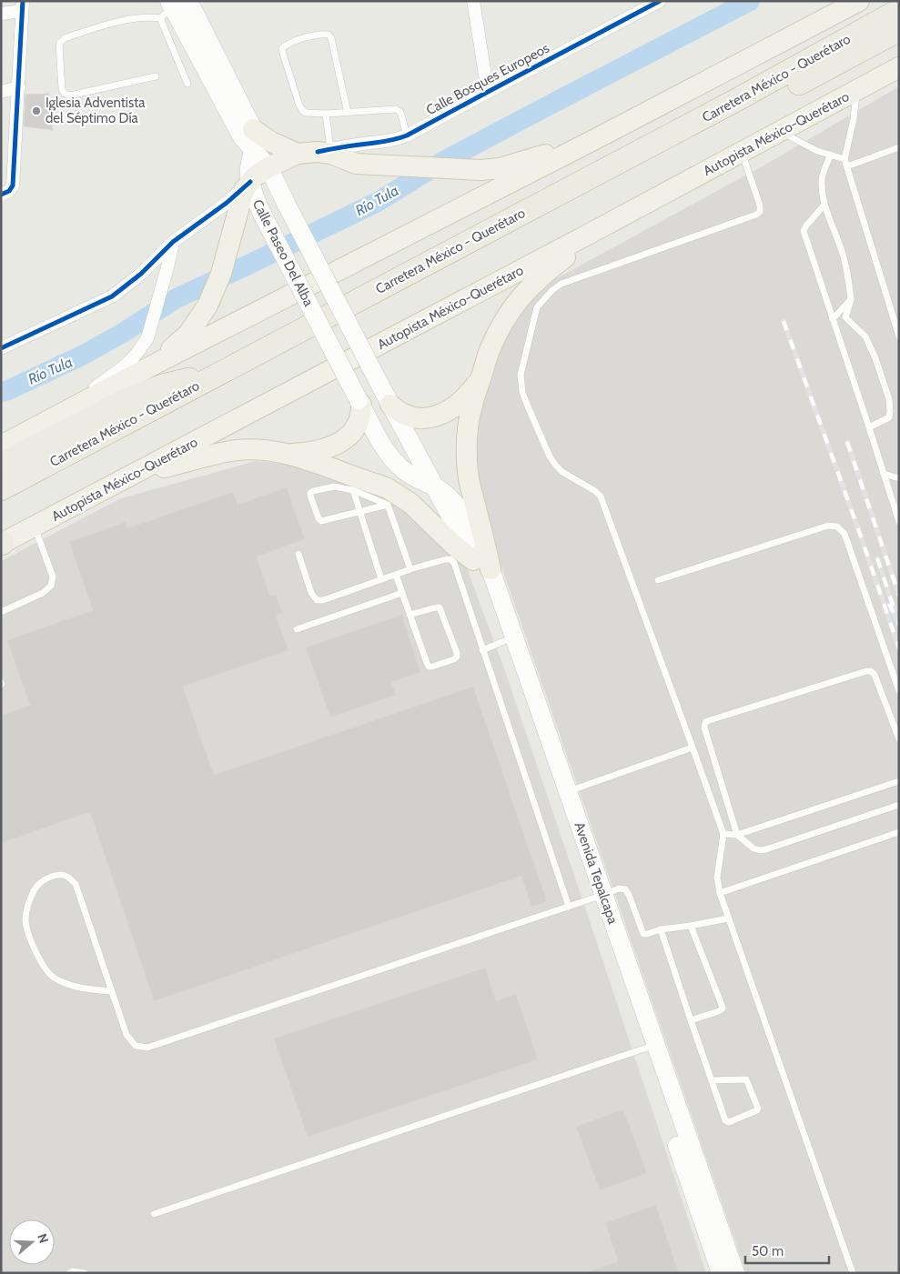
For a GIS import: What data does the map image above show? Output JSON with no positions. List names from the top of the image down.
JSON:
{
  "streets": {
    "highway": ["Carretera México - Querétaro"],
    "main road": ["Autopista México-Querétaro", "Calle Paseo Del Alba", "Avenida Tepalcapa"],
    "street": ["Calle Bosques Europeos"]
  },
  "crossings": [
    ["Calle Paseo Del Alba", "Avenida Tepalcapa"]
  ],
  "water": ["Río Tula"],
  "places": ["Iglesia Adventista del Séptimo Día"],
  "scale_bar": "50 m",
  "north": "right"
}
